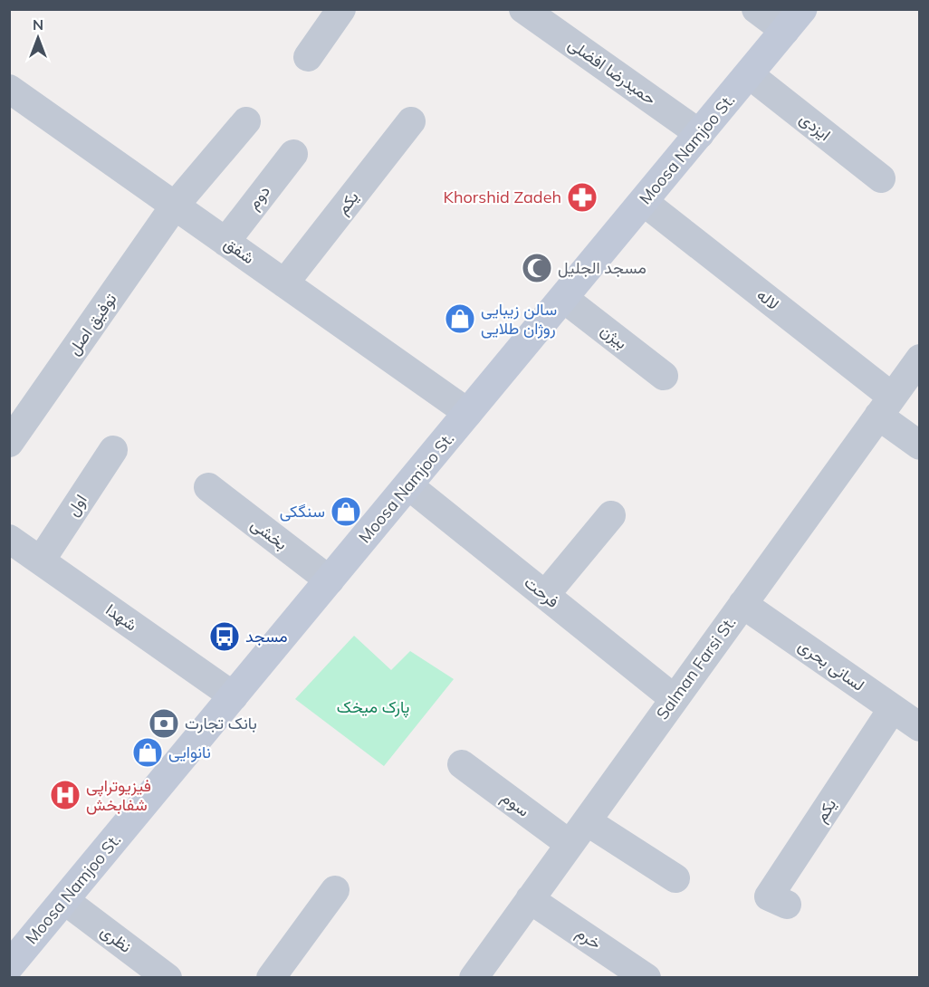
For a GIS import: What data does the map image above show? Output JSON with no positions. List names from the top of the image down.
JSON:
{
  "streets": {
    "main road": ["Moosa Namjoo St."],
    "street": [
      "حمیدرضا افضلی",
      "ایزدی",
      "دوم",
      "یکم",
      "شفق",
      "لاله",
      "توفیق اصل",
      "بیژن",
      "اول",
      "بخشی",
      "فرحت",
      "شهدا",
      "لسانی بحری",
      "Salman Farsi St.",
      "سوم",
      "خرم",
      "نظری"
    ]
  },
  "crossings": [
    ["حمیدرضا افضلی", "Moosa Namjoo St."],
    ["ایزدی", "Moosa Namjoo St."],
    ["Moosa Namjoo St.", "شفق"],
    ["Moosa Namjoo St.", "لاله"],
    ["Moosa Namjoo St.", "بیژن"],
    ["Moosa Namjoo St.", "بخشی"],
    ["Moosa Namjoo St.", "فرحت"],
    ["Moosa Namjoo St.", "شهدا"],
    ["Moosa Namjoo St.", "نظری"],
    ["دوم", "شفق"],
    ["یکم", "شفق"],
    ["یکم", "لسانی بحری"],
    ["شفق", "توفیق اصل"],
    ["لاله", "Salman Farsi St."],
    ["اول", "شهدا"],
    ["فرحت", "Salman Farsi St."],
    ["لسانی بحری", "Salman Farsi St."],
    ["Salman Farsi St.", "سوم"],
    ["Salman Farsi St.", "خرم"]
  ],
  "parks": ["پارک میخک"],
  "places": {
    "pharmacy": ["Khorshid Zadeh"],
    "mosque": ["مسجد الجلیل"],
    "shop": ["سالن زیبایی روژان طلایی", "سنگکی", "نانوایی"],
    "bus stop": ["مسجد"],
    "bank": ["بانک تجارت"],
    "hospital": ["فیزیوتراپی شفابخش"]
  },
  "north": "top"
}
